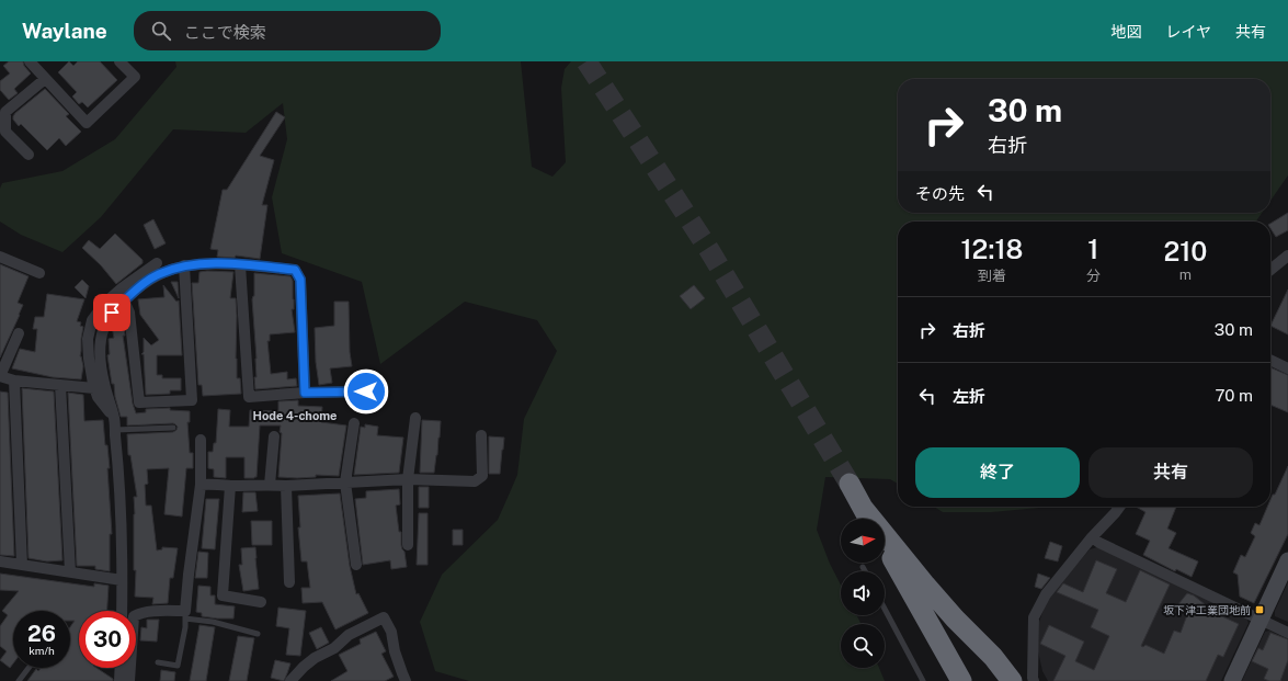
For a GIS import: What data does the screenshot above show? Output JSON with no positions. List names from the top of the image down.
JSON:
{
  "districts": ["Hode 4-chome"],
  "places": {
    "transit": ["坂下津工業団地前"]
  },
  "north": "right",
  "page": {
    "header": "Waylane",
    "search": "ここで検索",
    "nav": ["地図", "レイヤ", "共有"],
    "turn": ["30 m", "右折"],
    "then": "その先",
    "eta": [
      "12:18",
      "到着",
      "1",
      "分",
      "210",
      "m"
    ],
    "list": [
      {
        "name": "右折",
        "value": "30 m"
      },
      {
        "name": "左折",
        "value": "70 m"
      }
    ],
    "buttons": ["終了", "共有"],
    "speed": "26 km/h",
    "limit": "30"
  }
}
